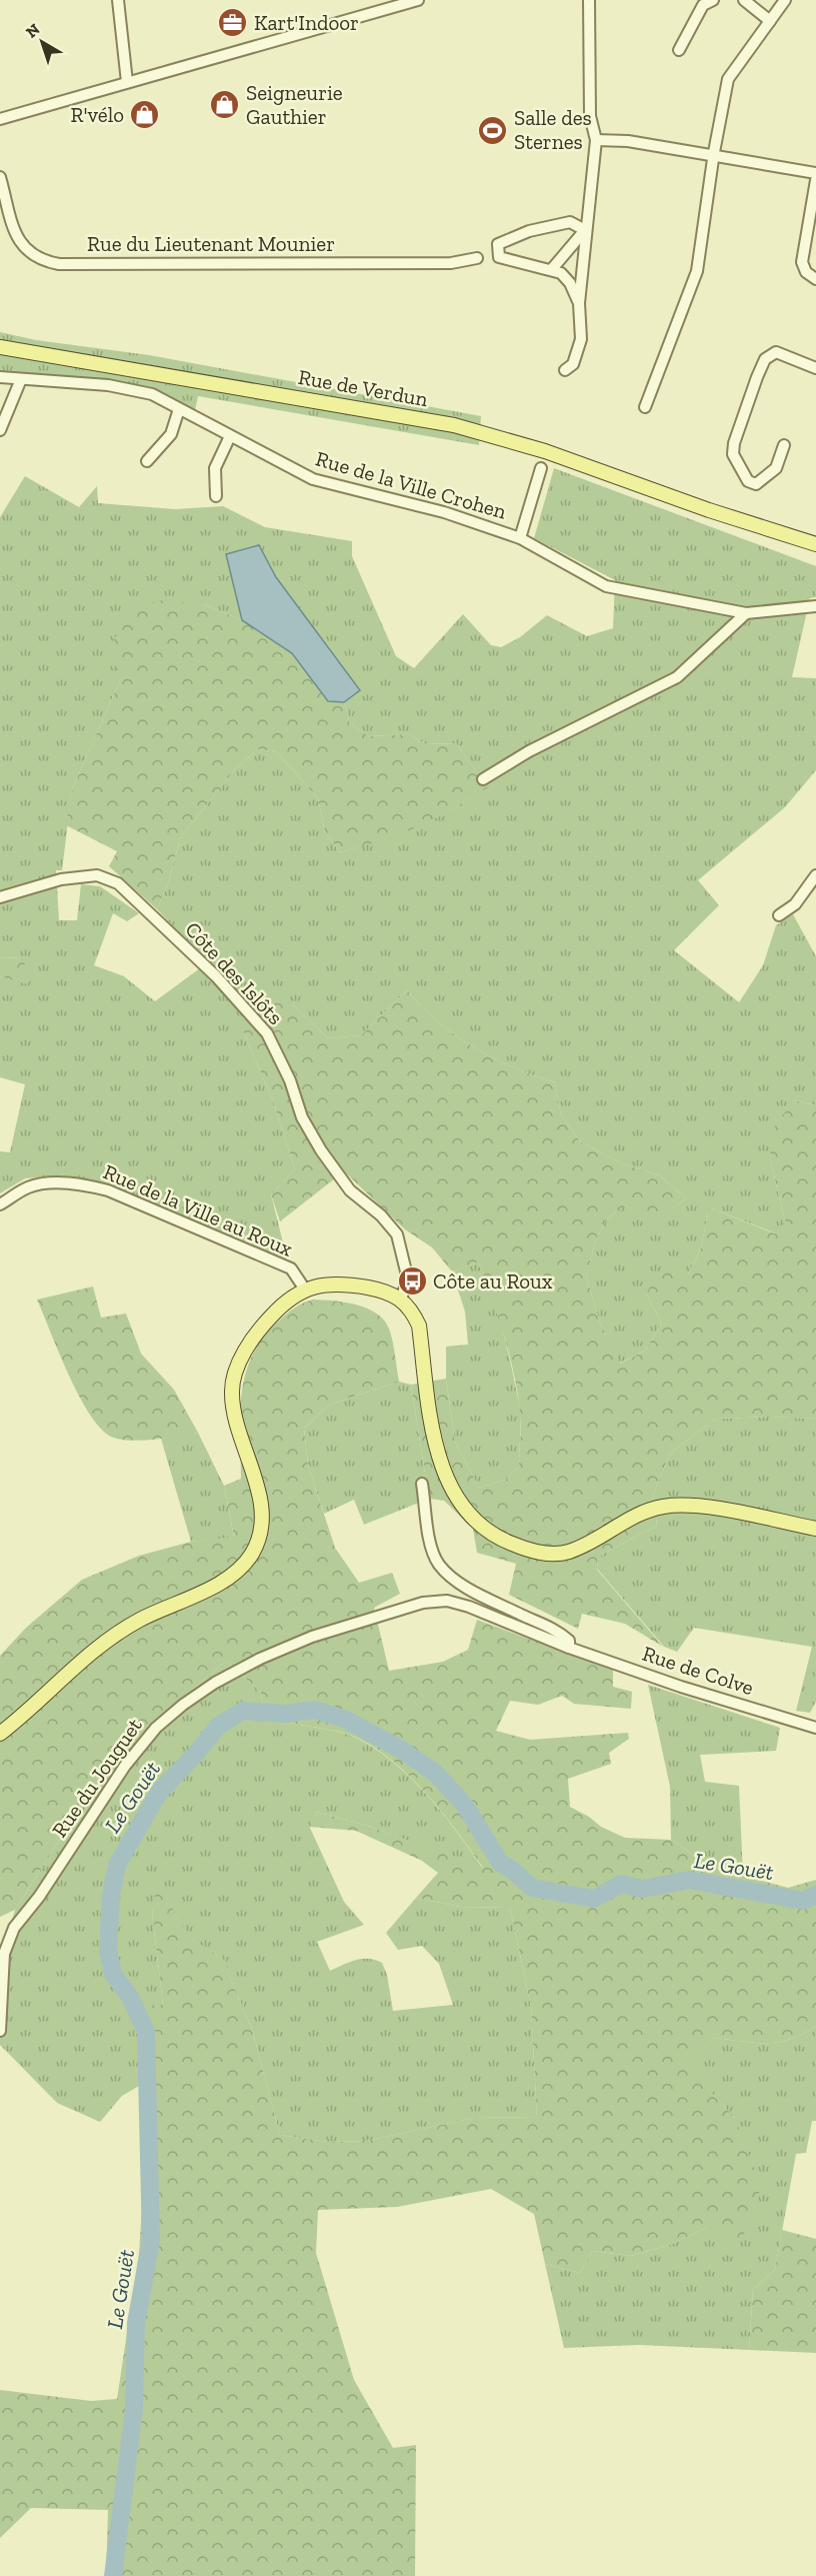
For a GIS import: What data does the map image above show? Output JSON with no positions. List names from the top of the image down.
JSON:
{
  "streets": {
    "main road": ["Rue de Verdun"],
    "street": [
      "Rue du Lieutenant Mounier",
      "Rue de la Ville Crohen",
      "Côte des Islôts",
      "Rue de la Ville au Roux",
      "Rue de Colve",
      "Rue du Jouguet"
    ]
  },
  "crossings": [
    ["Rue de Colve", "Rue du Jouguet"]
  ],
  "water": ["Le Gouët"],
  "places": {
    "office": ["Kart'Indoor"],
    "shop": ["Seigneurie Gauthier", "R'vélo"],
    "sports": ["Salle des Sternes"],
    "bus stop": ["Côte au Roux"]
  },
  "north": "top left"
}
